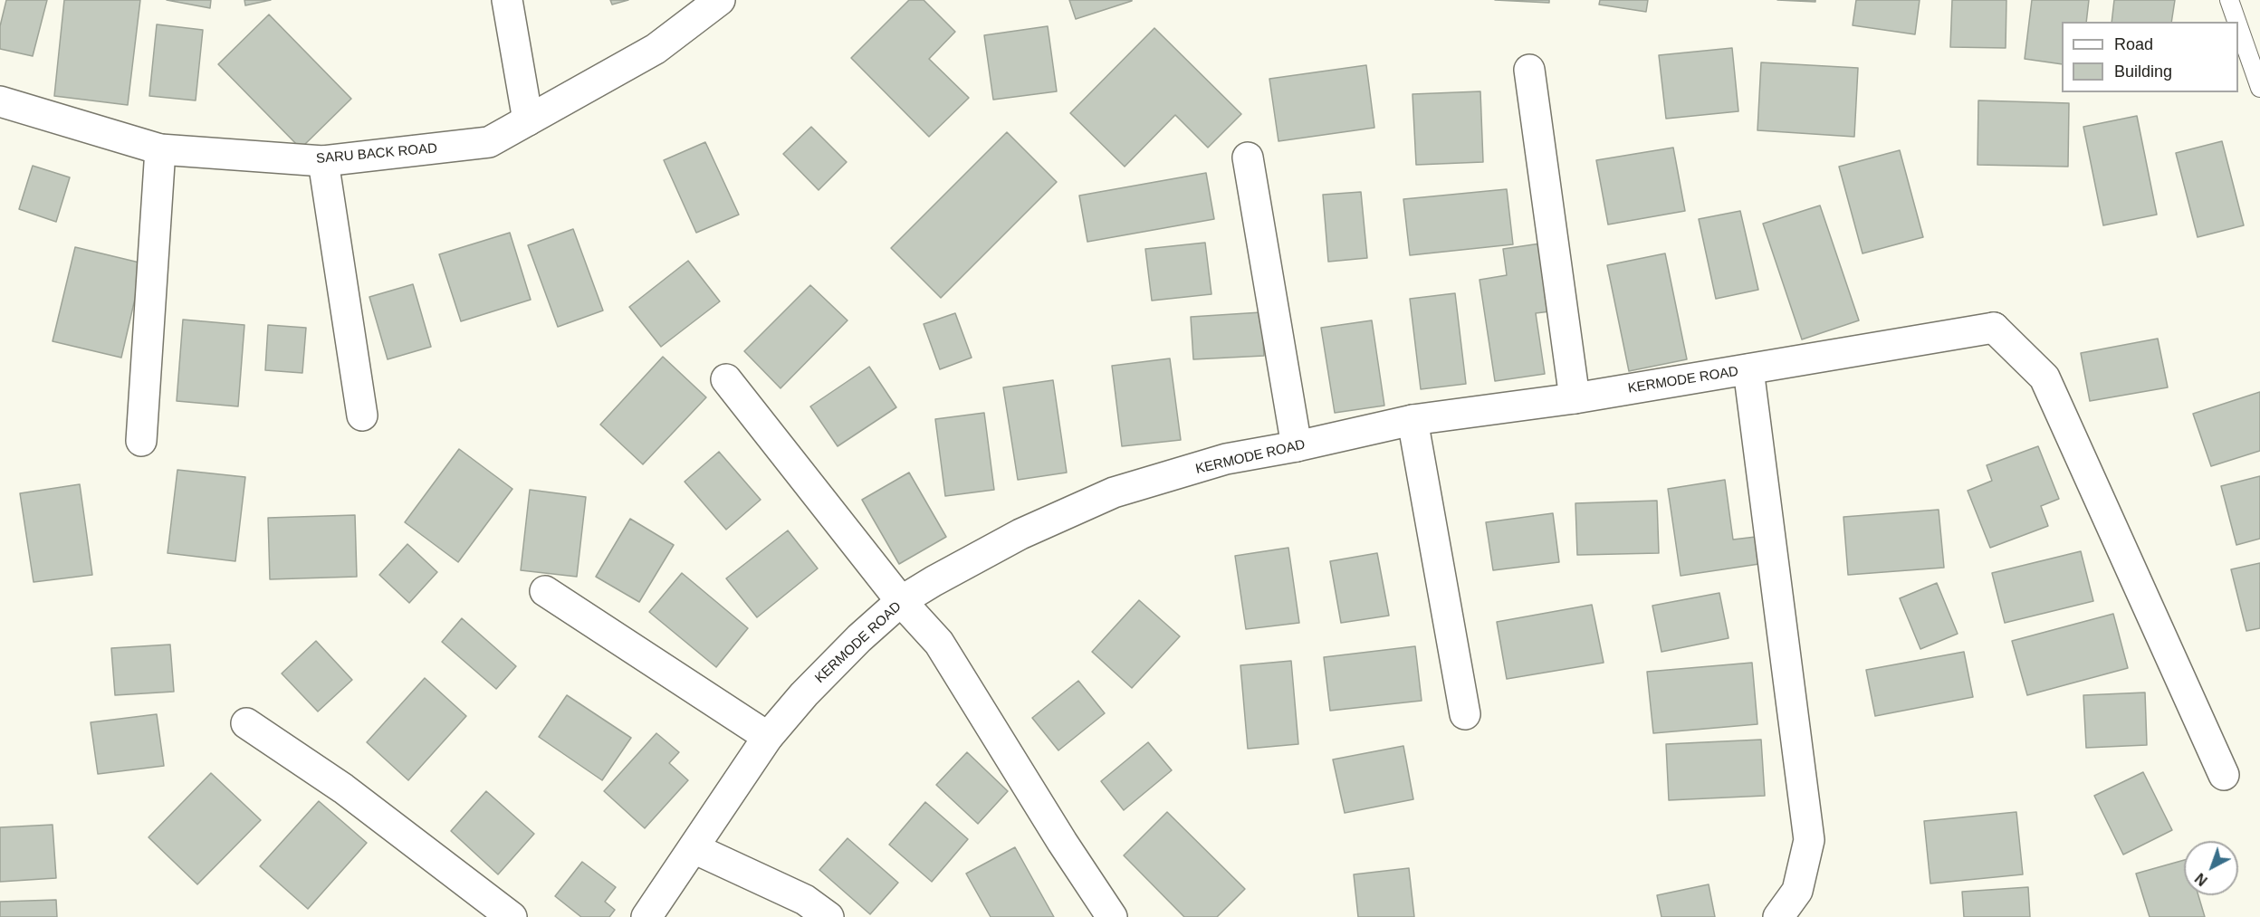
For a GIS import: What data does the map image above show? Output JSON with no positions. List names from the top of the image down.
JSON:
{
  "streets": {
    "street": ["SARU BACK ROAD", "KERMODE ROAD"]
  },
  "legend": ["Road", "Building"],
  "north": "bottom left"
}
